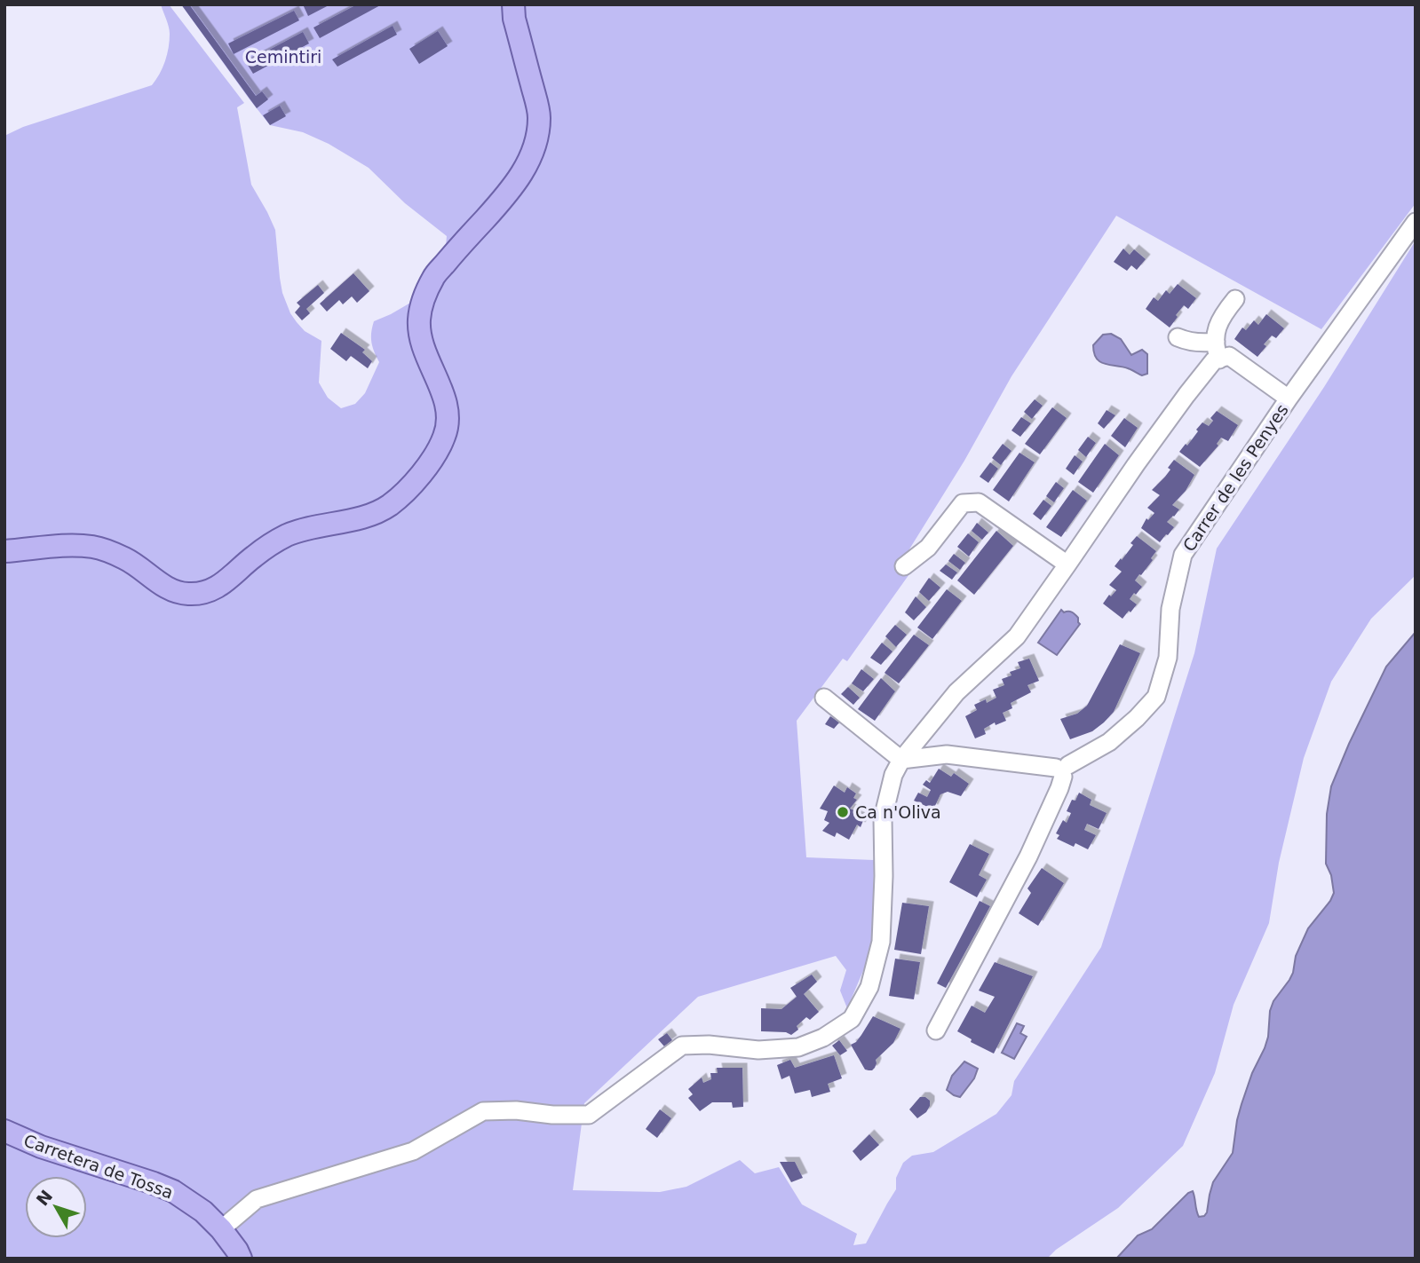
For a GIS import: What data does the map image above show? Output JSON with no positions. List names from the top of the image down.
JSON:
{
  "streets": {
    "main road": ["Carretera de Tossa"],
    "street": ["Carrer de les Penyes"]
  },
  "parks": ["Cemintiri"],
  "places": ["Ca n'Oliva"],
  "north": "top left"
}
